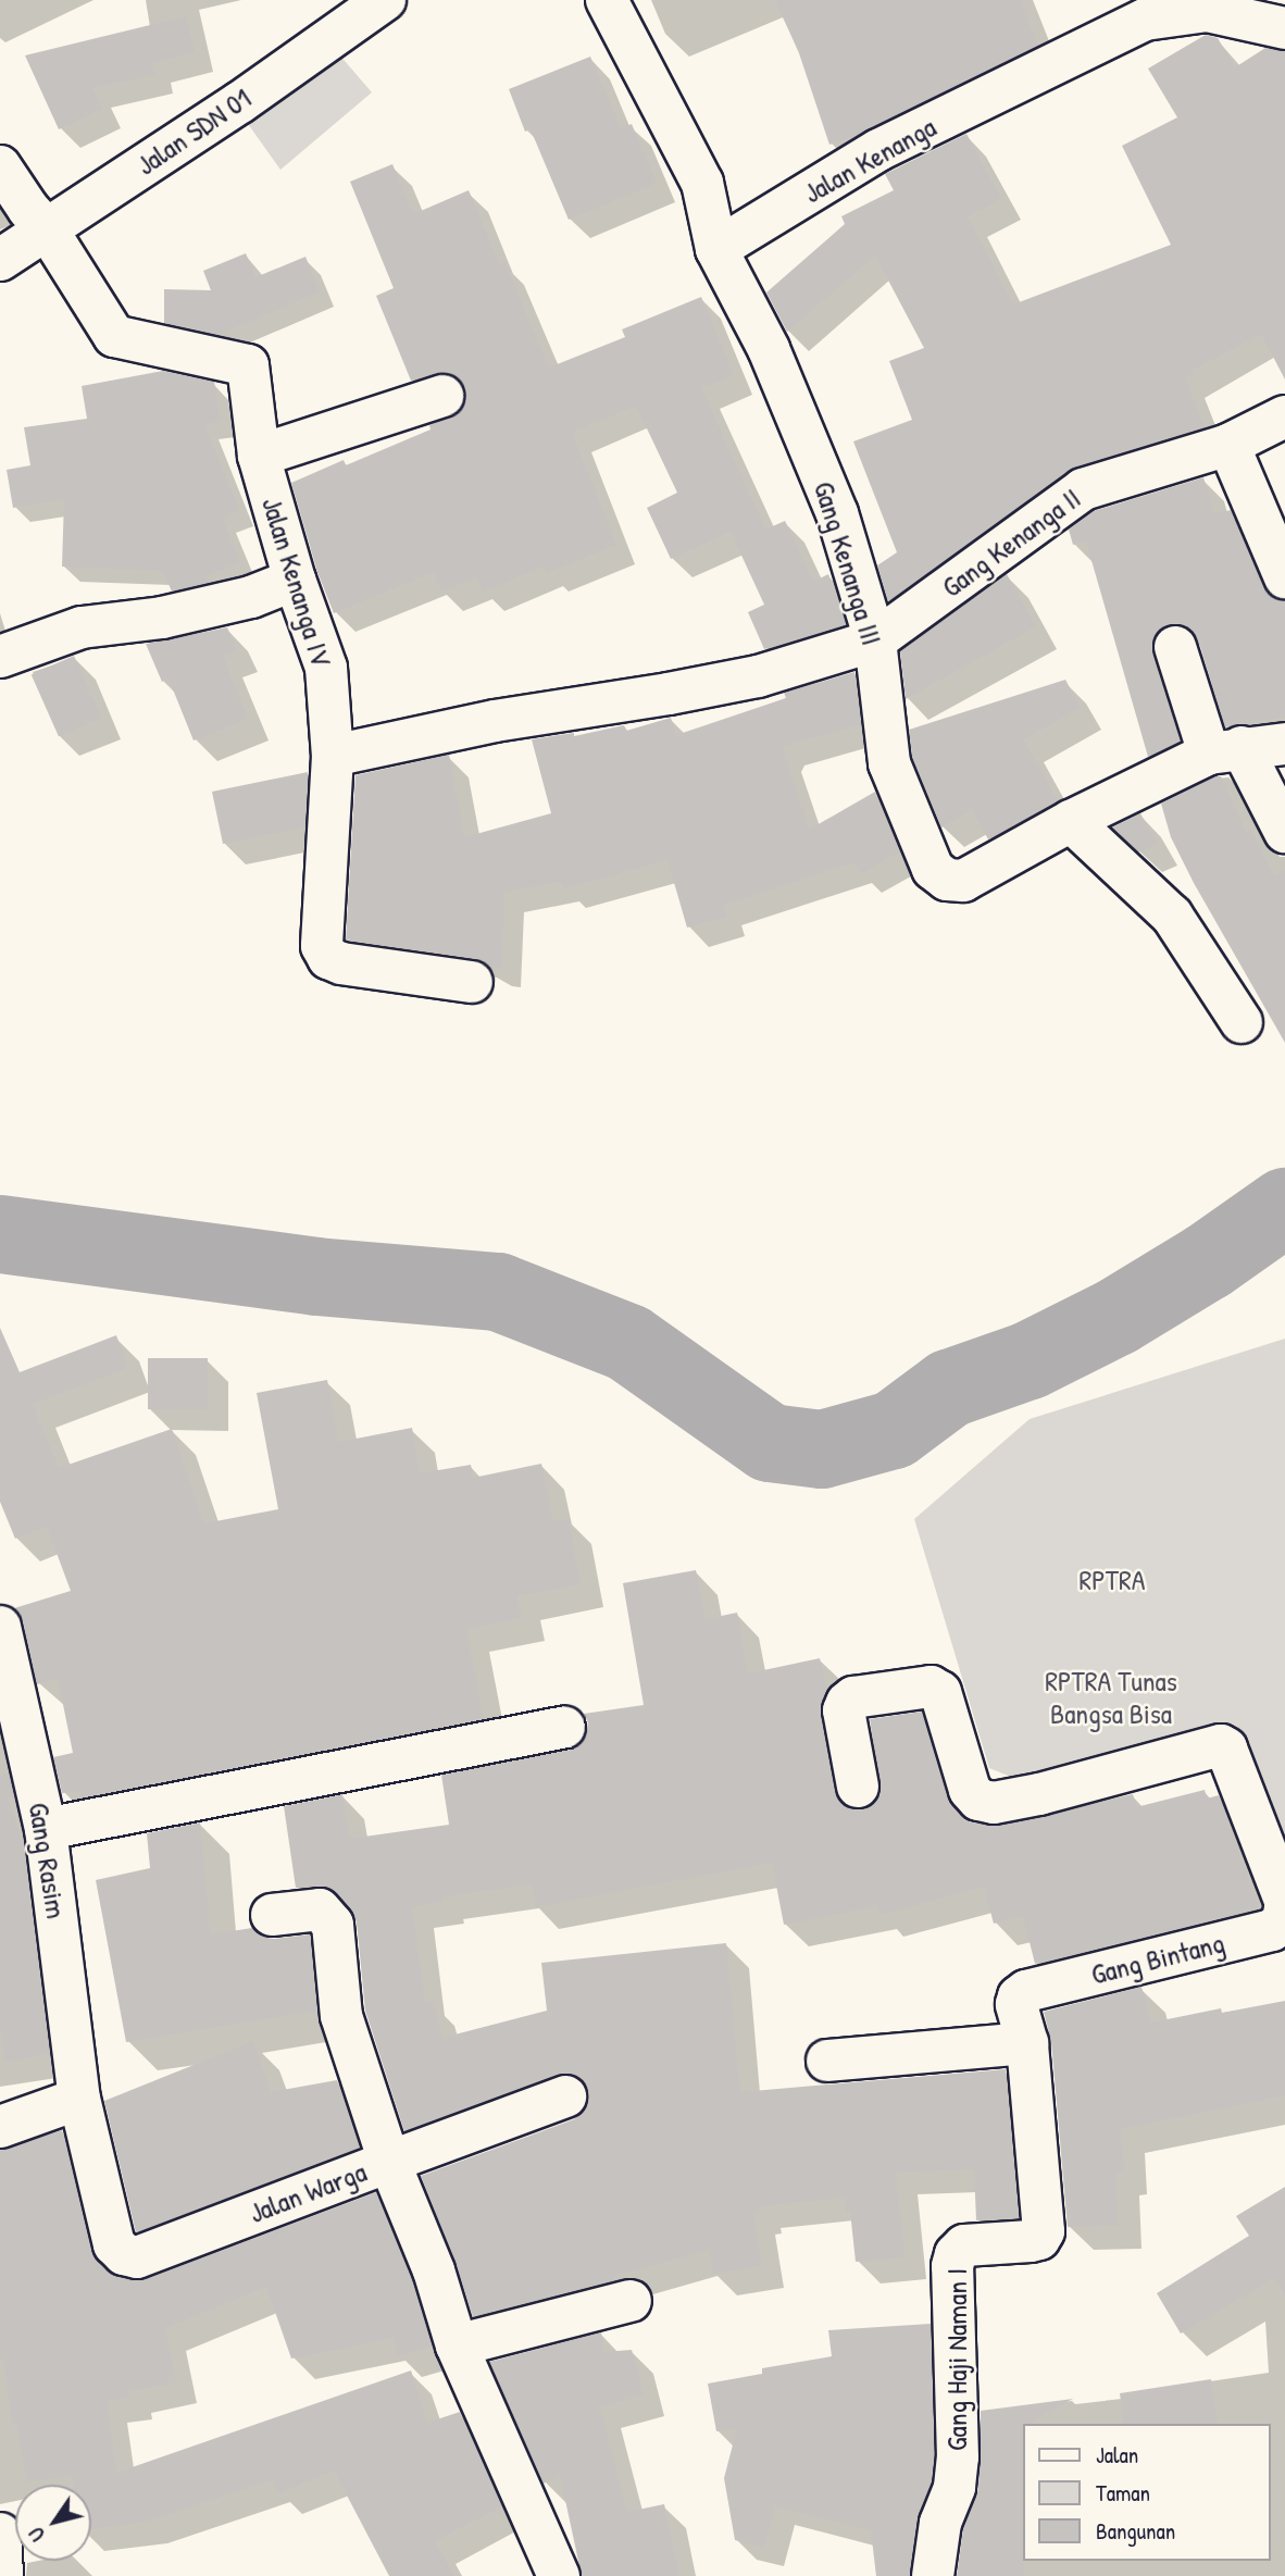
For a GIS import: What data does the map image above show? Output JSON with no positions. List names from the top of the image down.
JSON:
{
  "streets": {
    "street": [
      "Jalan SDN 01",
      "Jalan Kenanga",
      "Gang Kenanga II",
      "Gang Kenanga III",
      "Jalan Kenanga IV",
      "Gang Rasim",
      "Gang Bintang",
      "Jalan Warga",
      "Gang Haji Naman I"
    ]
  },
  "crossings": [
    ["Jalan SDN 01", "Jalan Kenanga IV"],
    ["Jalan Kenanga", "Gang Kenanga III"],
    ["Gang Kenanga II", "Gang Kenanga III"],
    ["Gang Kenanga II", "Jalan Kenanga IV"],
    ["Gang Rasim", "Jalan Warga"],
    ["Gang Bintang", "Gang Haji Naman I"]
  ],
  "parks": ["RPTRA", "RPTRA Tunas Bangsa Bisa"],
  "legend": ["Jalan", "Taman", "Bangunan"],
  "north": "bottom left"
}
